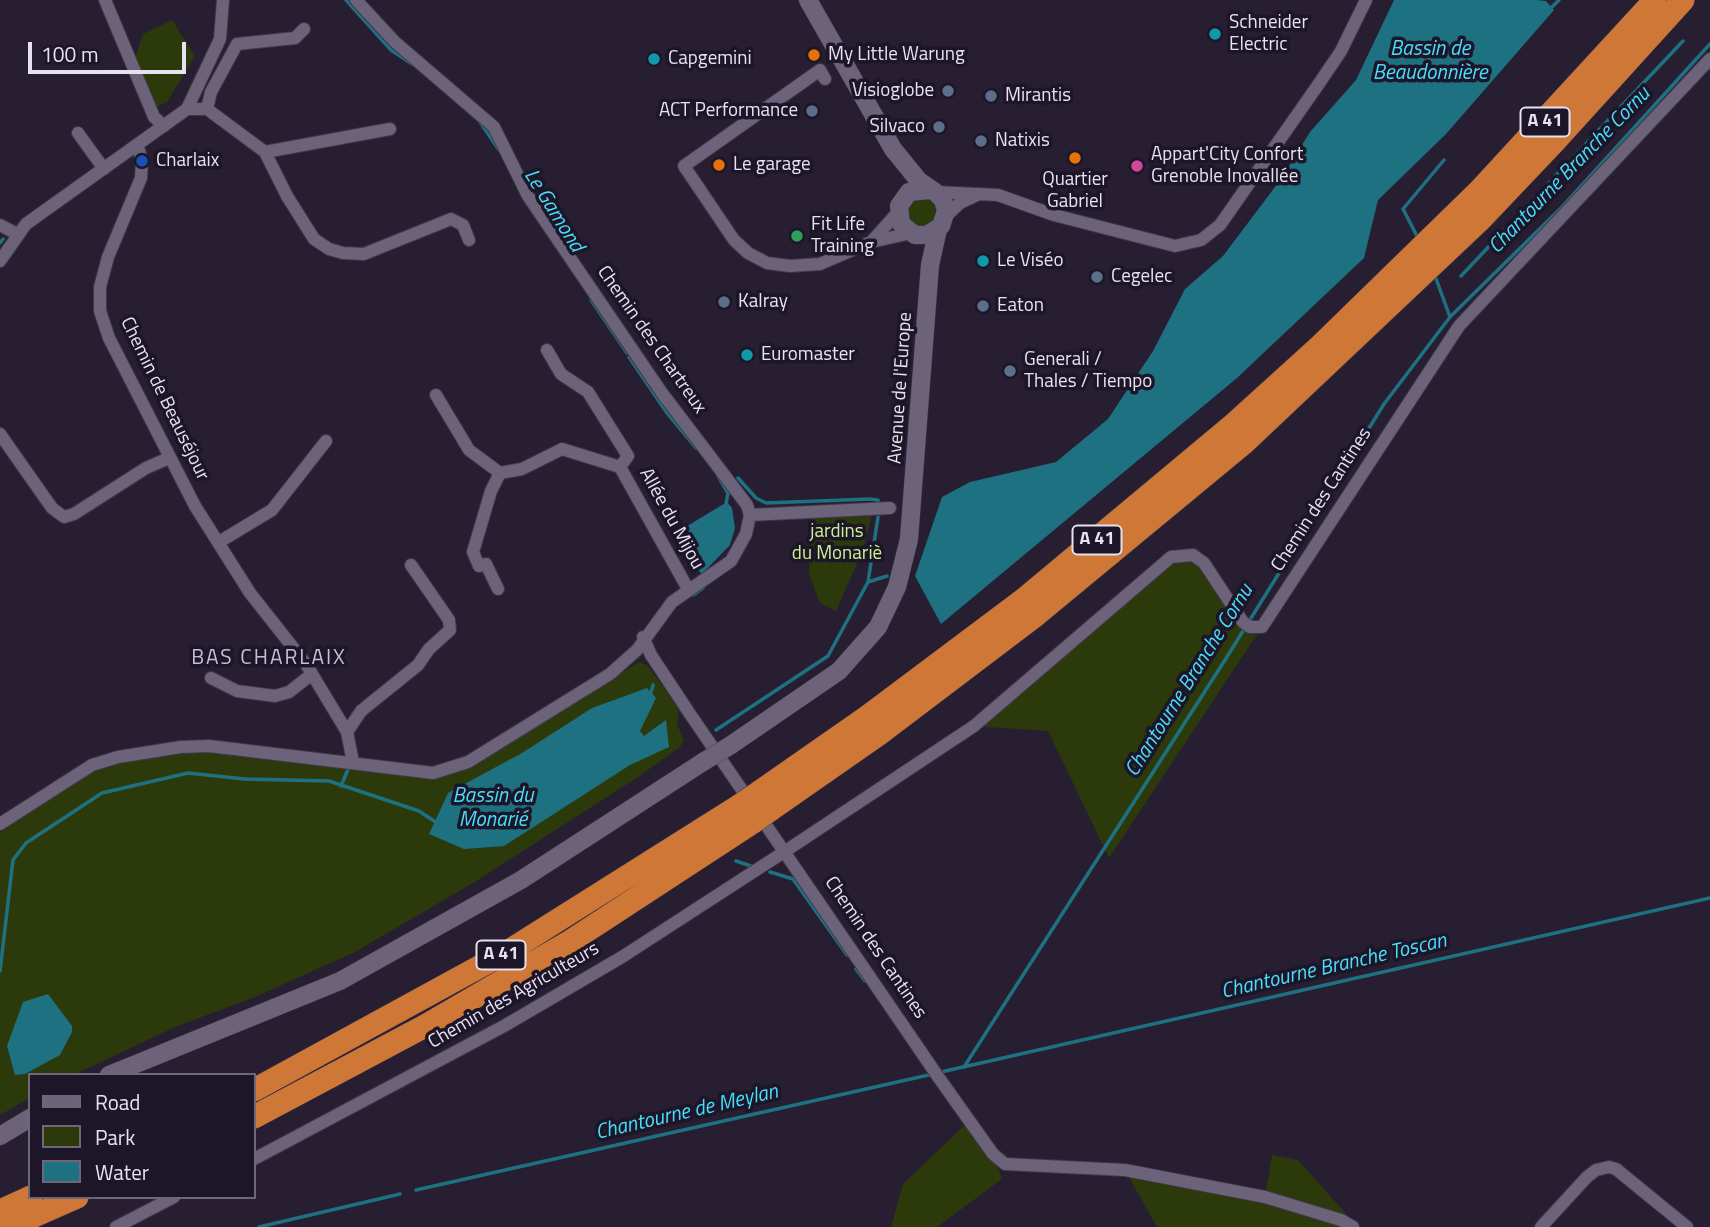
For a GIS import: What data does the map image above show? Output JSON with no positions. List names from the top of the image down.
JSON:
{
  "streets": {
    "highway": ["A 41"],
    "main road": ["Avenue de l'Europe"],
    "street": [
      "Chemin des Chartreux",
      "Chemin de Beauséjour",
      "Chemin des Cantines",
      "Allée du Mijou",
      "Chemin des Agriculteurs"
    ]
  },
  "crossings": [
    ["Chemin des Cantines", "Chemin des Agriculteurs"]
  ],
  "districts": ["BAS CHARLAIX"],
  "water": [
    "Bassin de Beaudonnière",
    "Chantourne Branche Cornu",
    "Le Gamond",
    "Bassin du Monarié",
    "Chantourne Branche Toscan",
    "Chantourne de Meylan"
  ],
  "parks": ["jardins du Monariè"],
  "places": [
    "Schneider Electric",
    "My Little Warung",
    "Capgemini",
    "Visioglobe",
    "Mirantis",
    "ACT Performance",
    "Silvaco",
    "Natixis",
    "Quartier Gabriel",
    "Charlaix",
    "Le garage",
    "Appart'City Confort Grenoble Inovallée",
    "Fit Life Training",
    "Le Viséo",
    "Cegelec",
    "Kalray",
    "Eaton",
    "Euromaster",
    "Generali / Thales / Tiempo"
  ],
  "legend": ["Road", "Park", "Water"],
  "scale_bar": "100 m"
}
